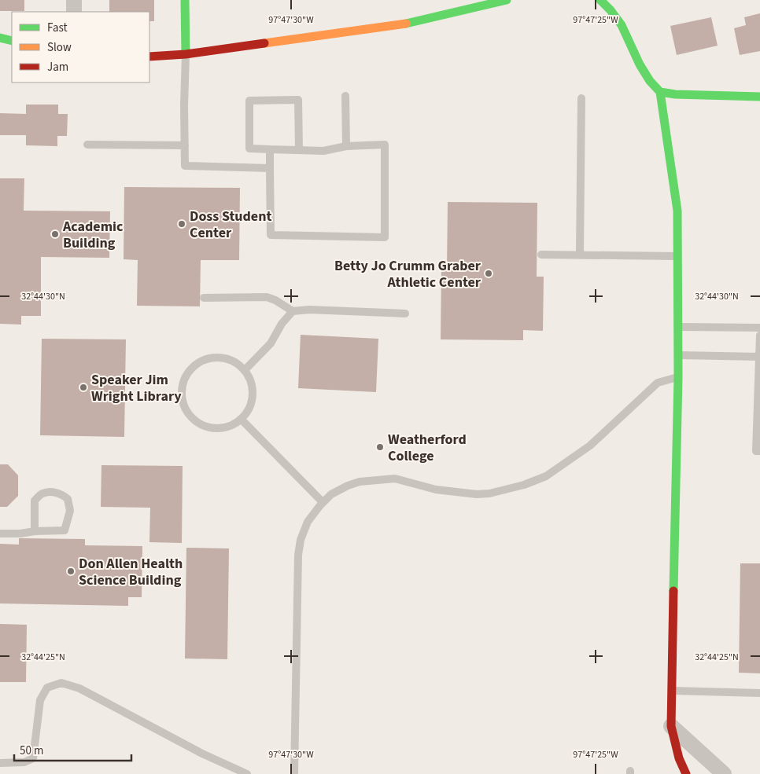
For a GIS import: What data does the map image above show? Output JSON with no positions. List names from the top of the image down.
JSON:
{
  "places": [
    "Doss Student Center",
    "Academic Building",
    "Betty Jo Crumm Graber Athletic Center",
    "Speaker Jim Wright Library",
    "Weatherford College",
    "Don Allen Health Science Building"
  ],
  "legend": ["Fast", "Slow", "Jam"],
  "scale_bar": "50 m",
  "coordinates": [
    "97°47'30\"W",
    "97°47'25\"W",
    "32°44'30\"N",
    "32°44'25\"N"
  ]
}
